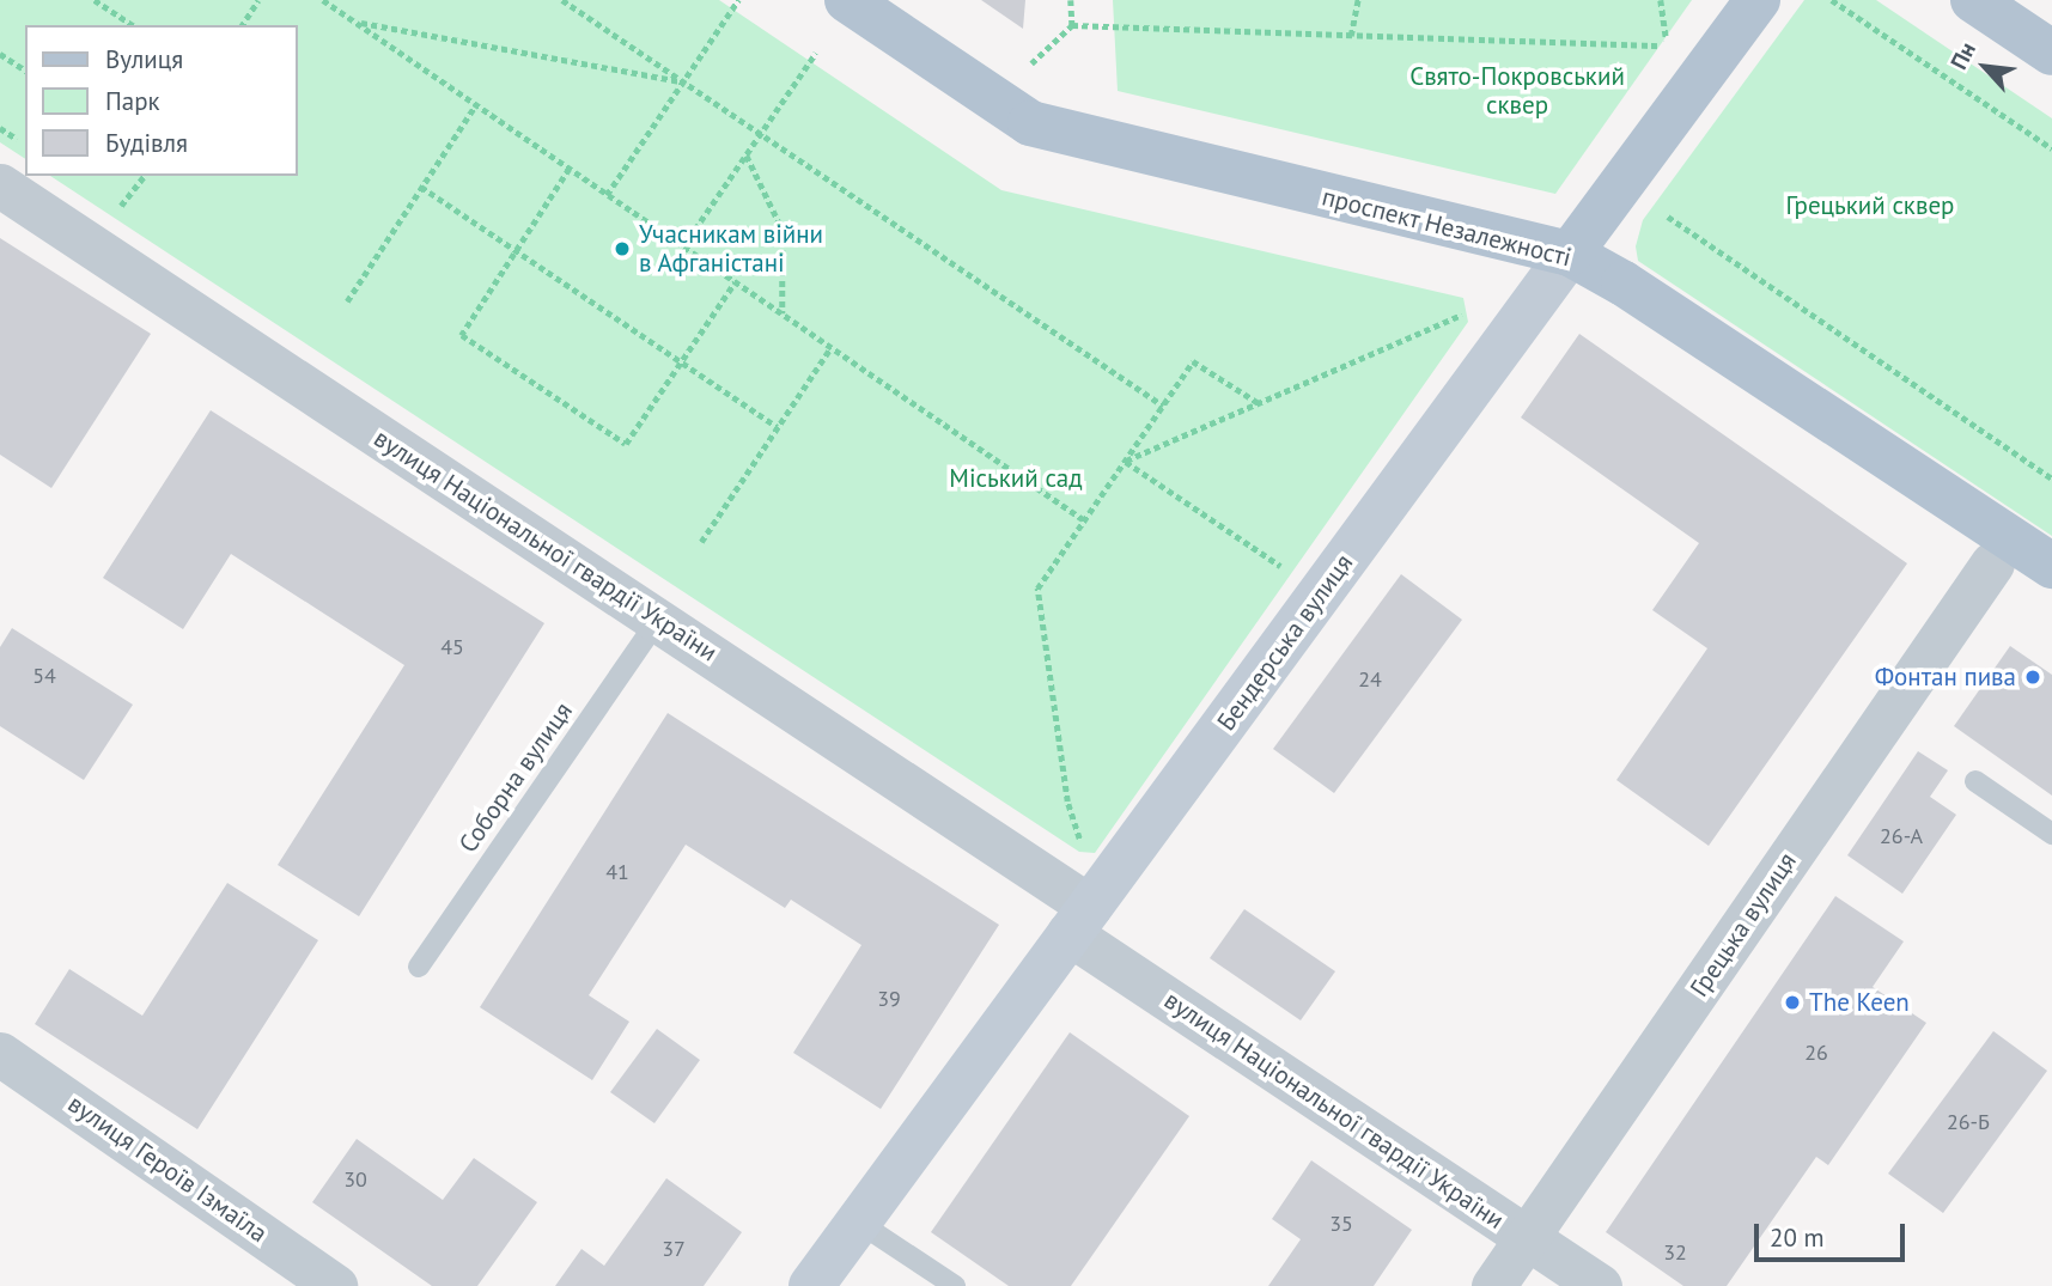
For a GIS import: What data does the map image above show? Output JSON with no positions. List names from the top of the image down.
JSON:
{
  "streets": {
    "main road": ["проспект Незалежності", "Бендерська вулиця"],
    "street": ["вулиця Національної гвардії України", "Грецька вулиця", "вулиця Героїв Ізмаїла"],
    "lane": ["Соборна вулиця"]
  },
  "crossings": [
    ["проспект Незалежності", "Бендерська вулиця"],
    ["вулиця Національної гвардії України", "Бендерська вулиця"],
    ["вулиця Національної гвардії України", "Соборна вулиця"],
    ["вулиця Національної гвардії України", "Грецька вулиця"]
  ],
  "parks": ["Свято-Покровський сквер", "Грецький сквер", "Міський сад"],
  "places": ["Учасникам війни в Афганістані", "Фонтан пива", "The Keen"],
  "house_numbers": [
    "45",
    "54",
    "24",
    "26-А",
    "41",
    "39",
    "26",
    "26-Б",
    "30",
    "35",
    "37",
    "32"
  ],
  "legend": ["Вулиця", "Парк", "Будівля"],
  "scale_bar": "20 m",
  "north": "top left"
}
